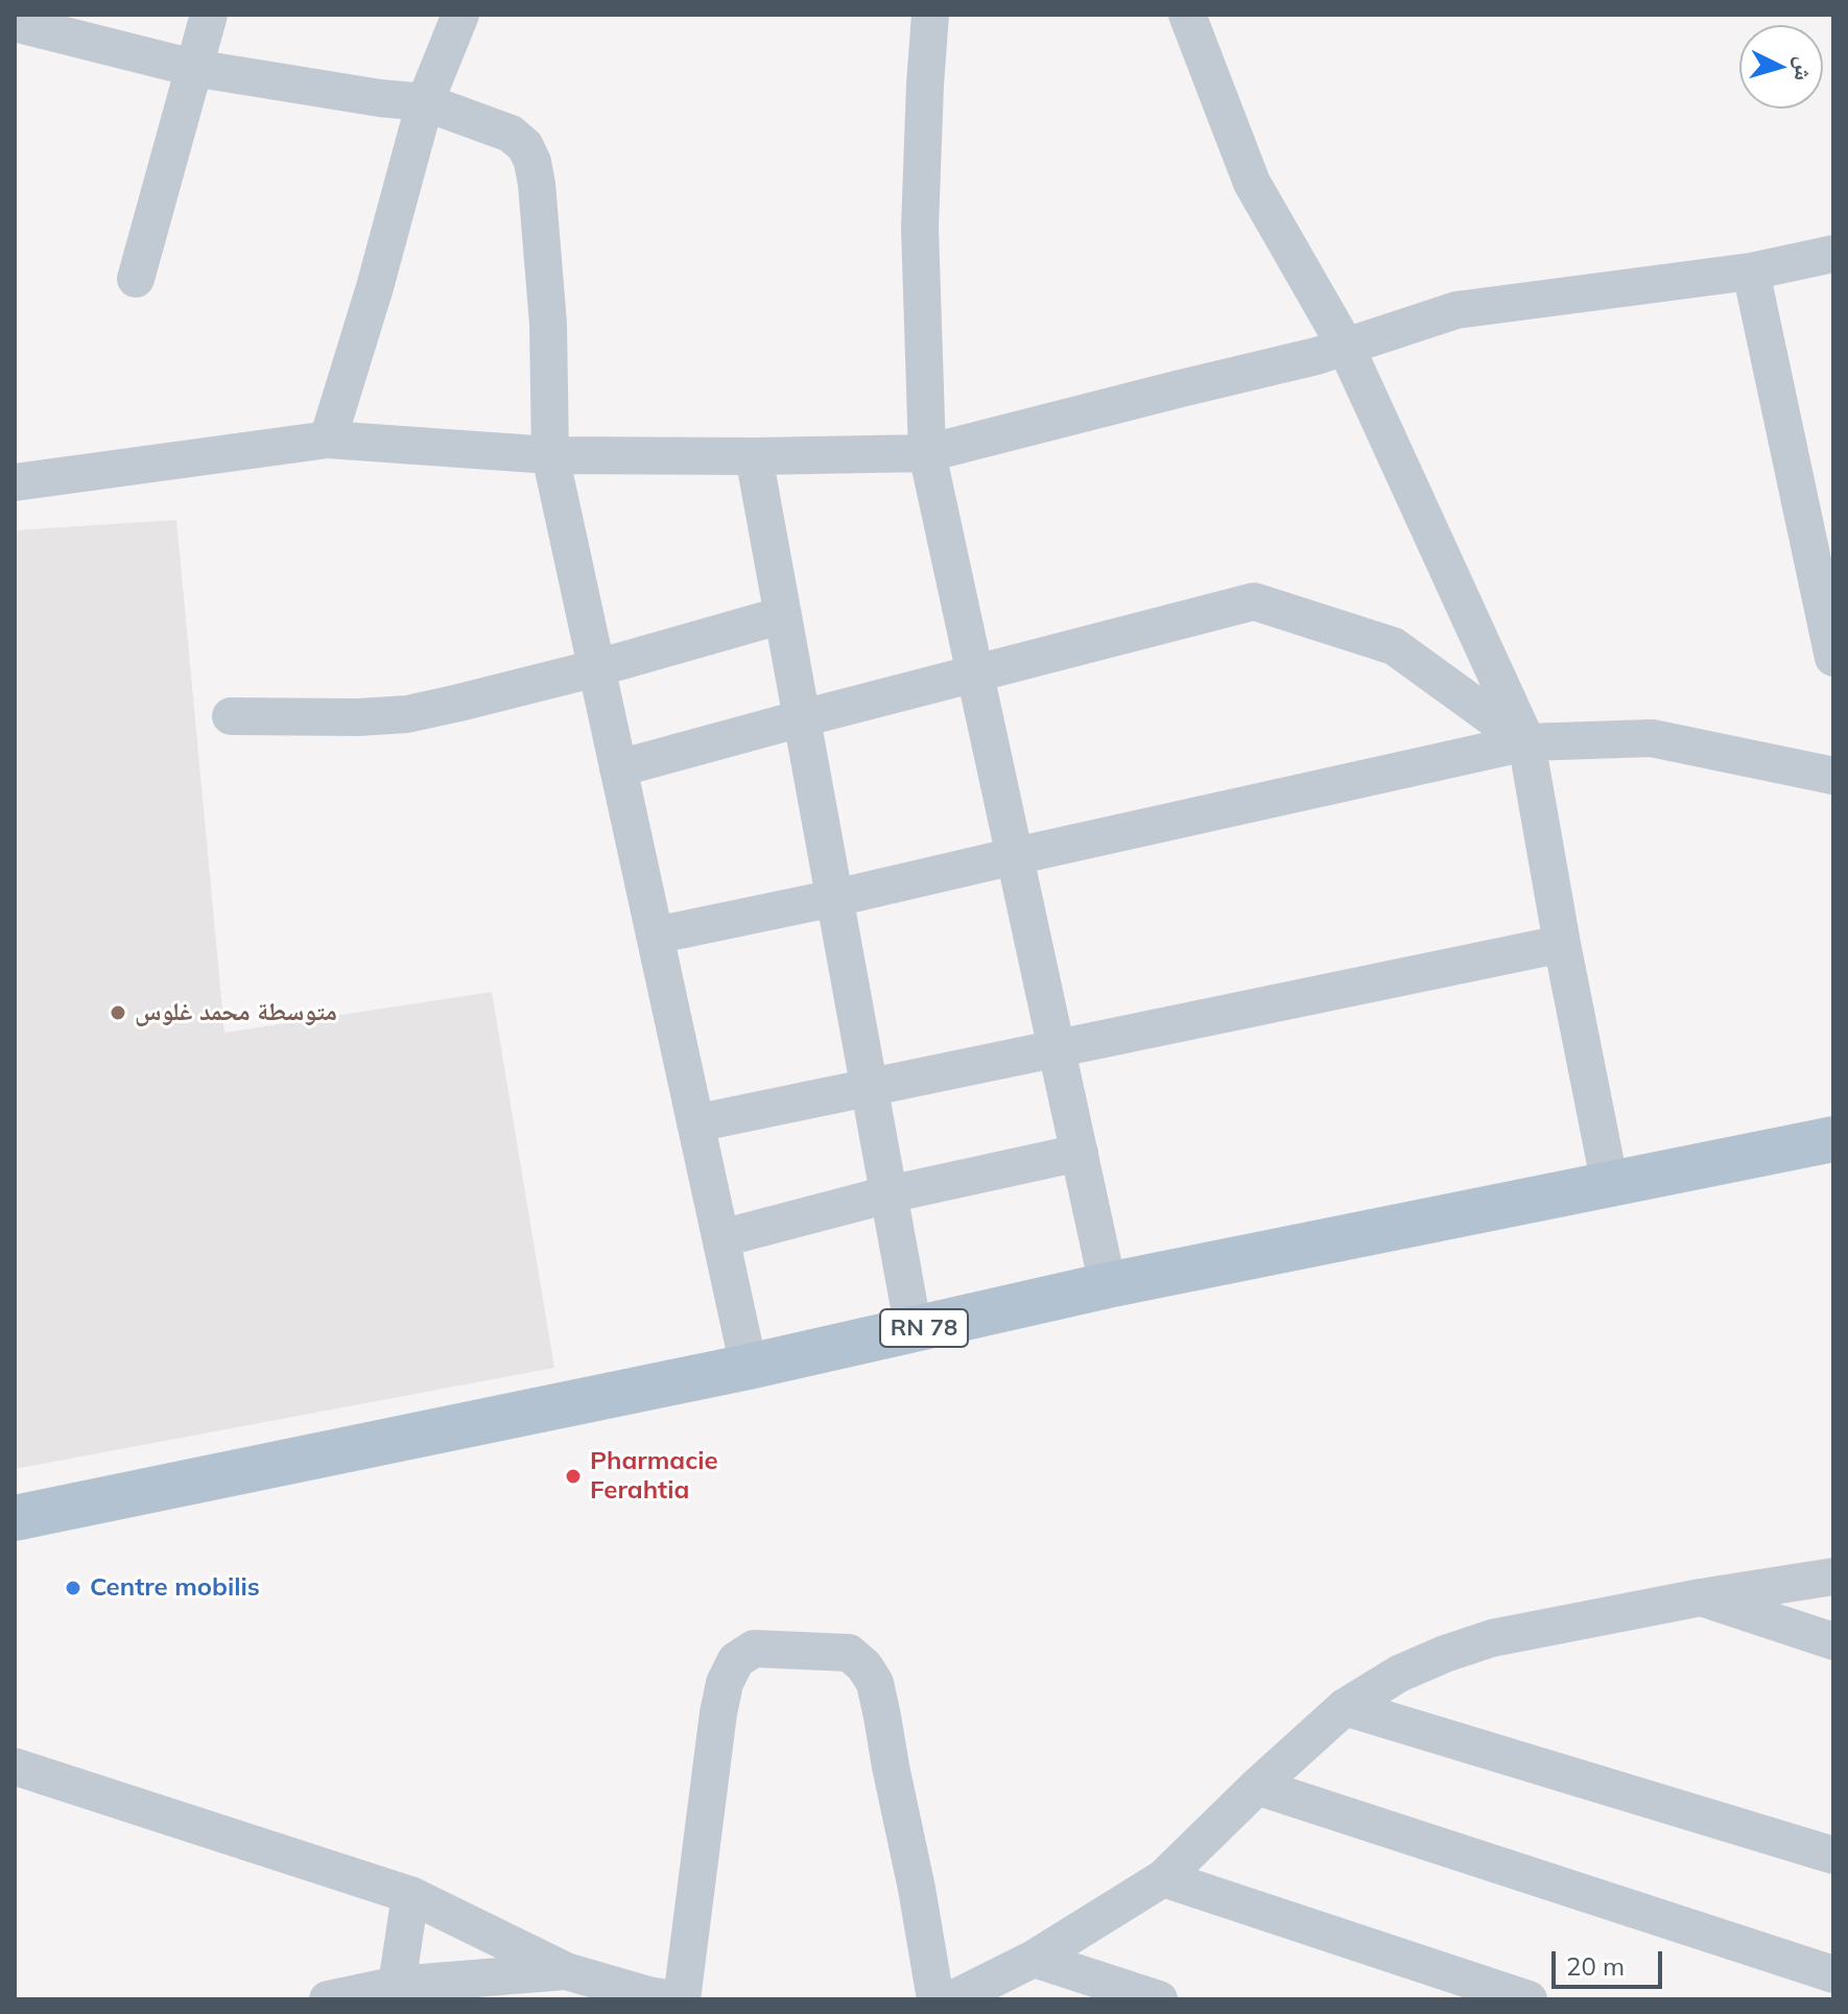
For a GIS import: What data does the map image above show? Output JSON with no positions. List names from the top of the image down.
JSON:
{
  "streets": {
    "main road": ["RN 78"]
  },
  "places": ["متوسطة محمد غلوس", "Pharmacie Ferahtia", "Centre mobilis"],
  "scale_bar": "20 m",
  "north": "right"
}
